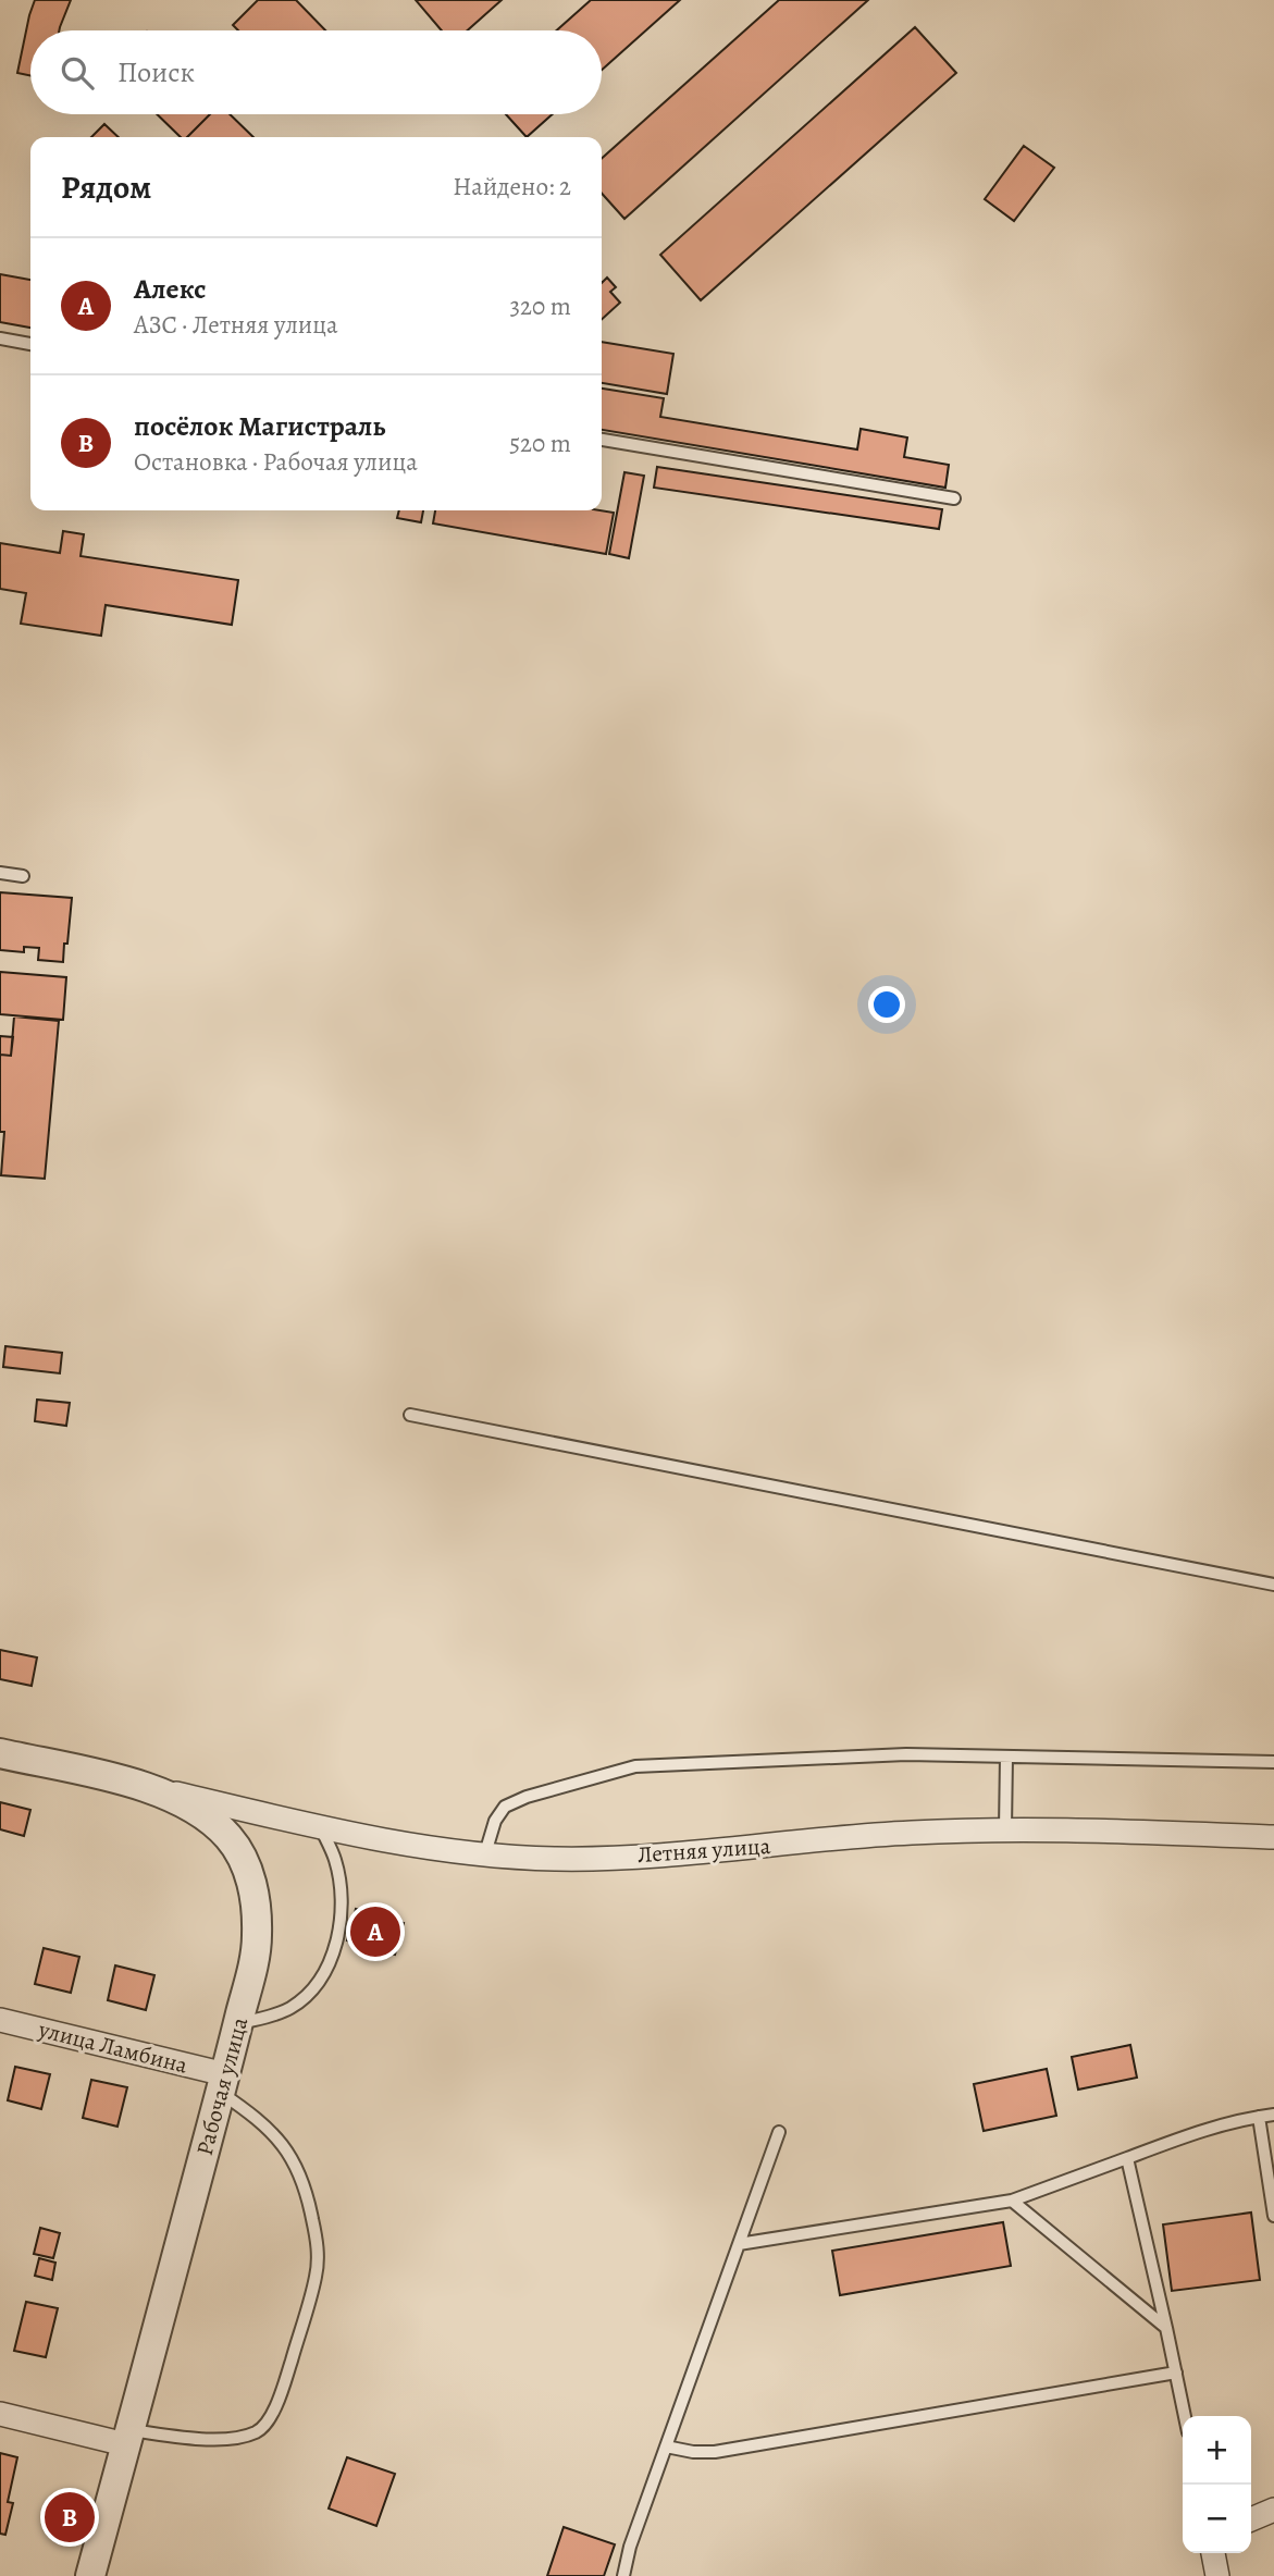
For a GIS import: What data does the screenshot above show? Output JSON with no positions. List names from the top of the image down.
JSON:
{
  "streets": {
    "street": ["Летняя улица", "улица Ламбина", "Рабочая улица"]
  },
  "crossings": [
    ["Летняя улица", "Рабочая улица"],
    ["улица Ламбина", "Рабочая улица"]
  ],
  "page": {
    "search": "Поиск",
    "heading": ["Рядом", "Найдено: 2"],
    "list": [
      {
        "mark": "A",
        "name": "Алекс",
        "note": "АЗС · Летняя улица",
        "value": "320 m"
      },
      {
        "mark": "B",
        "name": "посёлок Магистраль",
        "note": "Остановка · Рабочая улица",
        "value": "520 m"
      }
    ],
    "pins": ["A", "B"],
    "map_buttons": ["+", "−"]
  }
}
